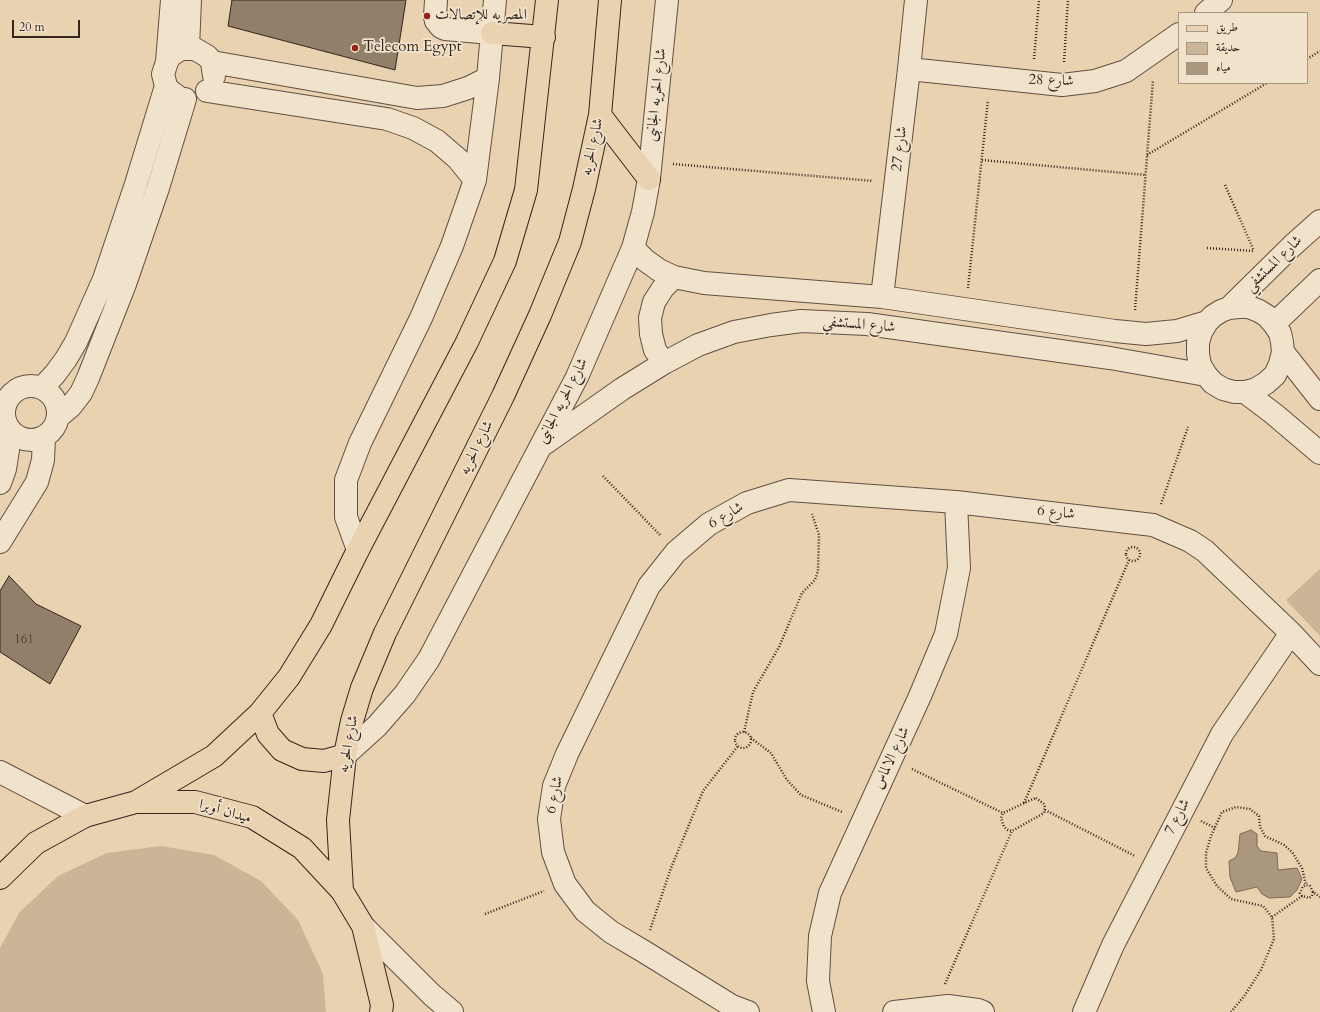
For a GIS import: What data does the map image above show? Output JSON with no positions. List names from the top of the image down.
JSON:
{
  "streets": {
    "main road": ["شارع الحريه", "ميدان أوبرا"],
    "street": [
      "شارع 28",
      "شارع الحريه الجانبى",
      "شارع 27",
      "شارع المستشفي",
      "شارع 6",
      "شارع الالماس",
      "شارع 7"
    ]
  },
  "crossings": [
    ["شارع 28", "شارع 27"],
    ["شارع الحريه الجانبى", "شارع الحريه"],
    ["شارع الحريه الجانبى", "شارع المستشفي"],
    ["شارع الحريه", "ميدان أوبرا"],
    ["شارع 27", "شارع المستشفي"],
    ["شارع 6", "شارع الالماس"],
    ["شارع 6", "شارع 7"]
  ],
  "places": ["المصريه للإتصالات", "Telecom Egypt"],
  "house_numbers": ["161"],
  "legend": ["طريق", "حديقة", "مياه"],
  "scale_bar": "20 m"
}
